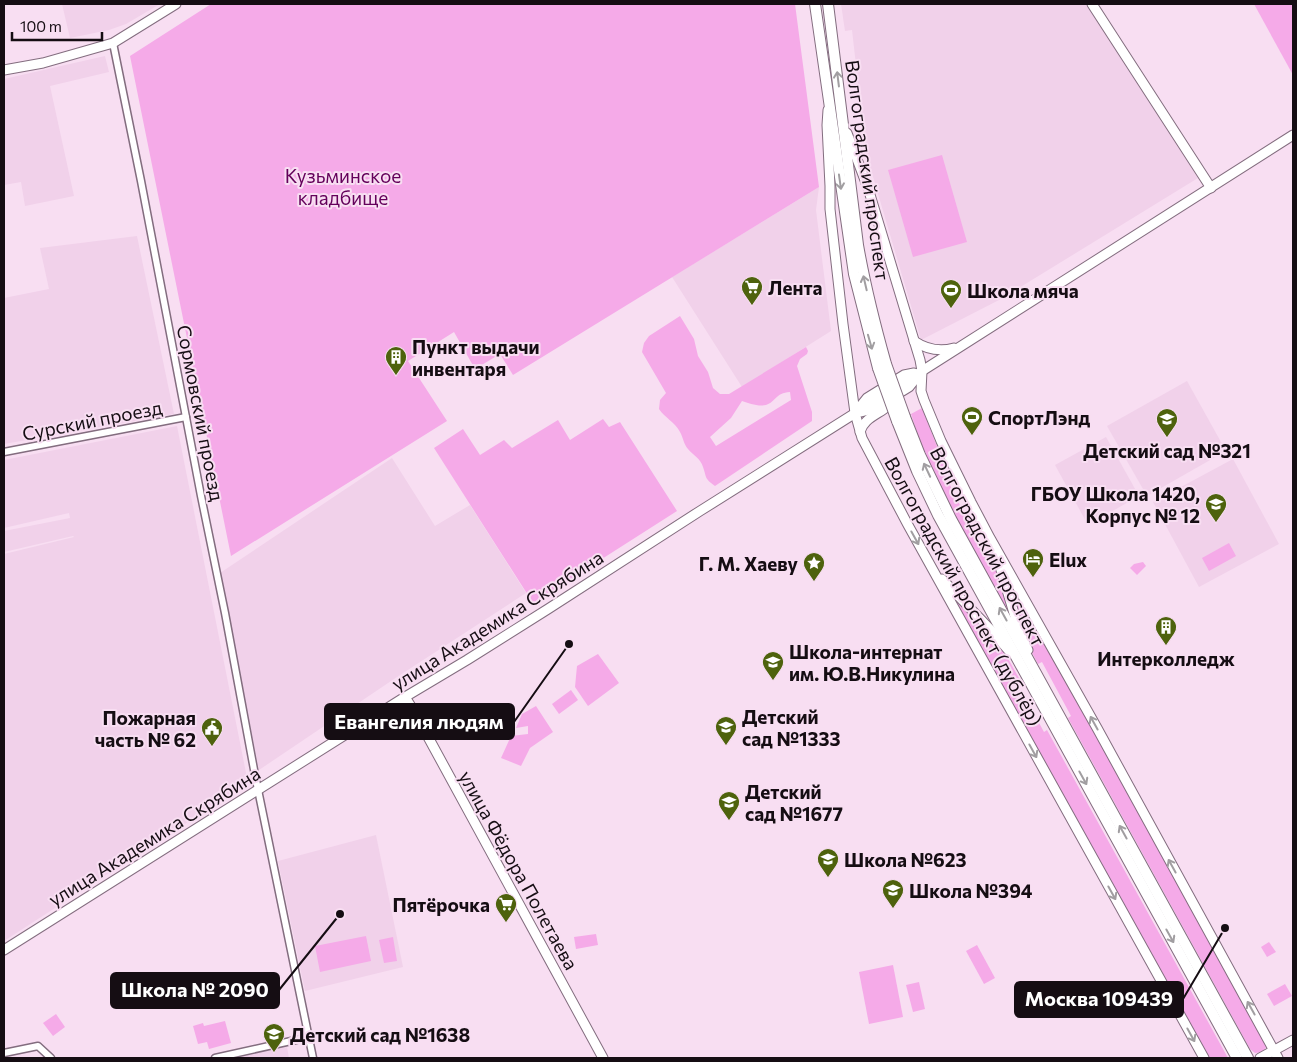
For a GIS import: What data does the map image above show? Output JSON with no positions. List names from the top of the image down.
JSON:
{
  "streets": {
    "main road": [
      "Волгоградский проспект",
      "Волгоградский проспект (дублёр)",
      "улица Академика Скрябина",
      "улица Фёдора Полетаева"
    ],
    "street": ["Сормовский проезд", "Сурский проезд"]
  },
  "crossings": [
    ["Волгоградский проспект", "Волгоградский проспект (дублёр)"],
    ["Сормовский проезд", "Сурский проезд"],
    ["Сормовский проезд", "улица Академика Скрябина"],
    ["Волгоградский проспект (дублёр)", "улица Академика Скрябина"],
    ["улица Академика Скрябина", "улица Фёдора Полетаева"]
  ],
  "parks": ["Кузьминское кладбище"],
  "places": {
    "supermarket": ["Лента", "Пятёрочка"],
    "sports": ["Школа мяча", "СпортЛэнд"],
    "building": ["Пункт выдачи инвентаря", "Интерколледж"],
    "school or university": [
      "Детский сад №321",
      "ГБОУ Школа 1420, Корпус № 12",
      "Школа-интернат им. Ю.В.Никулина",
      "Детский сад №1333",
      "Детский сад №1677",
      "Школа №623",
      "Школа №394",
      "Детский сад №1638"
    ],
    "hotel": ["Elux"],
    "place": ["Г. М. Хаеву"],
    "other": ["Евангелия людям", "Школа № 2090", "Москва 109439"],
    "public building": ["Пожарная часть № 62"]
  },
  "scale_bar": "100 m"
}
